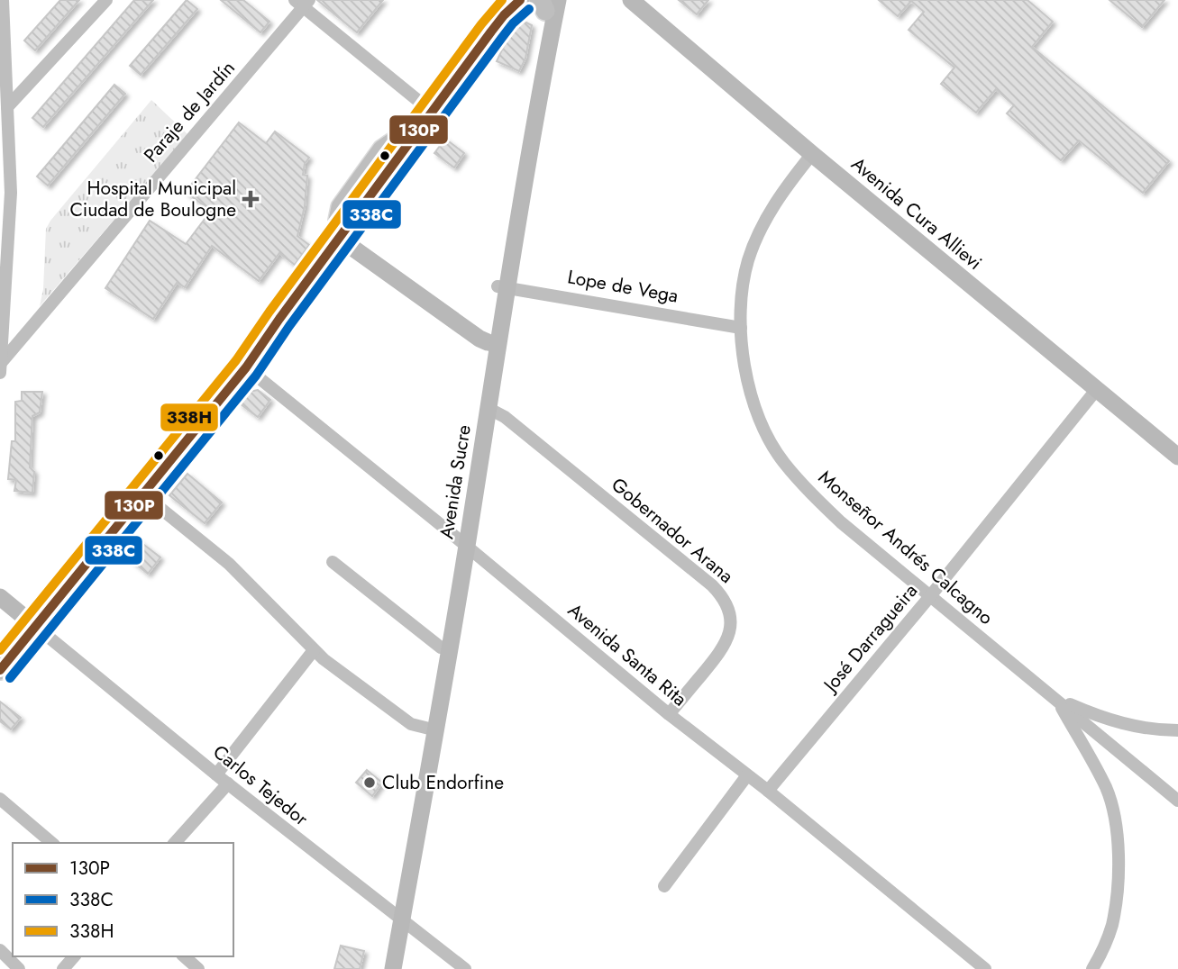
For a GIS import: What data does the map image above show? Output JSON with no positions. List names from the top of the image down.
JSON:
{
  "streets": {
    "main road": ["Avenida Cura Allievi", "Avenida Sucre"],
    "street": [
      "Paraje de Jardín",
      "Lope de Vega",
      "Gobernador Arana",
      "Monseñor Andrés Calcagno",
      "José Darragueira",
      "Avenida Santa Rita",
      "Carlos Tejedor"
    ]
  },
  "crossings": [
    ["Avenida Cura Allievi", "Monseñor Andrés Calcagno"],
    ["Avenida Cura Allievi", "José Darragueira"],
    ["Lope de Vega", "Avenida Sucre"],
    ["Lope de Vega", "Monseñor Andrés Calcagno"],
    ["Avenida Sucre", "Gobernador Arana"],
    ["Avenida Sucre", "Avenida Santa Rita"],
    ["Avenida Sucre", "Carlos Tejedor"],
    ["Gobernador Arana", "Avenida Santa Rita"],
    ["Monseñor Andrés Calcagno", "José Darragueira"],
    ["José Darragueira", "Avenida Santa Rita"]
  ],
  "places": {
    "health": ["Hospital Municipal Ciudad de Boulogne"],
    "other": ["Club Endorfine"]
  },
  "lines": ["transit line 130P", "transit line 338H", "transit line 338C"],
  "legend": ["130P", "338C", "338H"]
}
